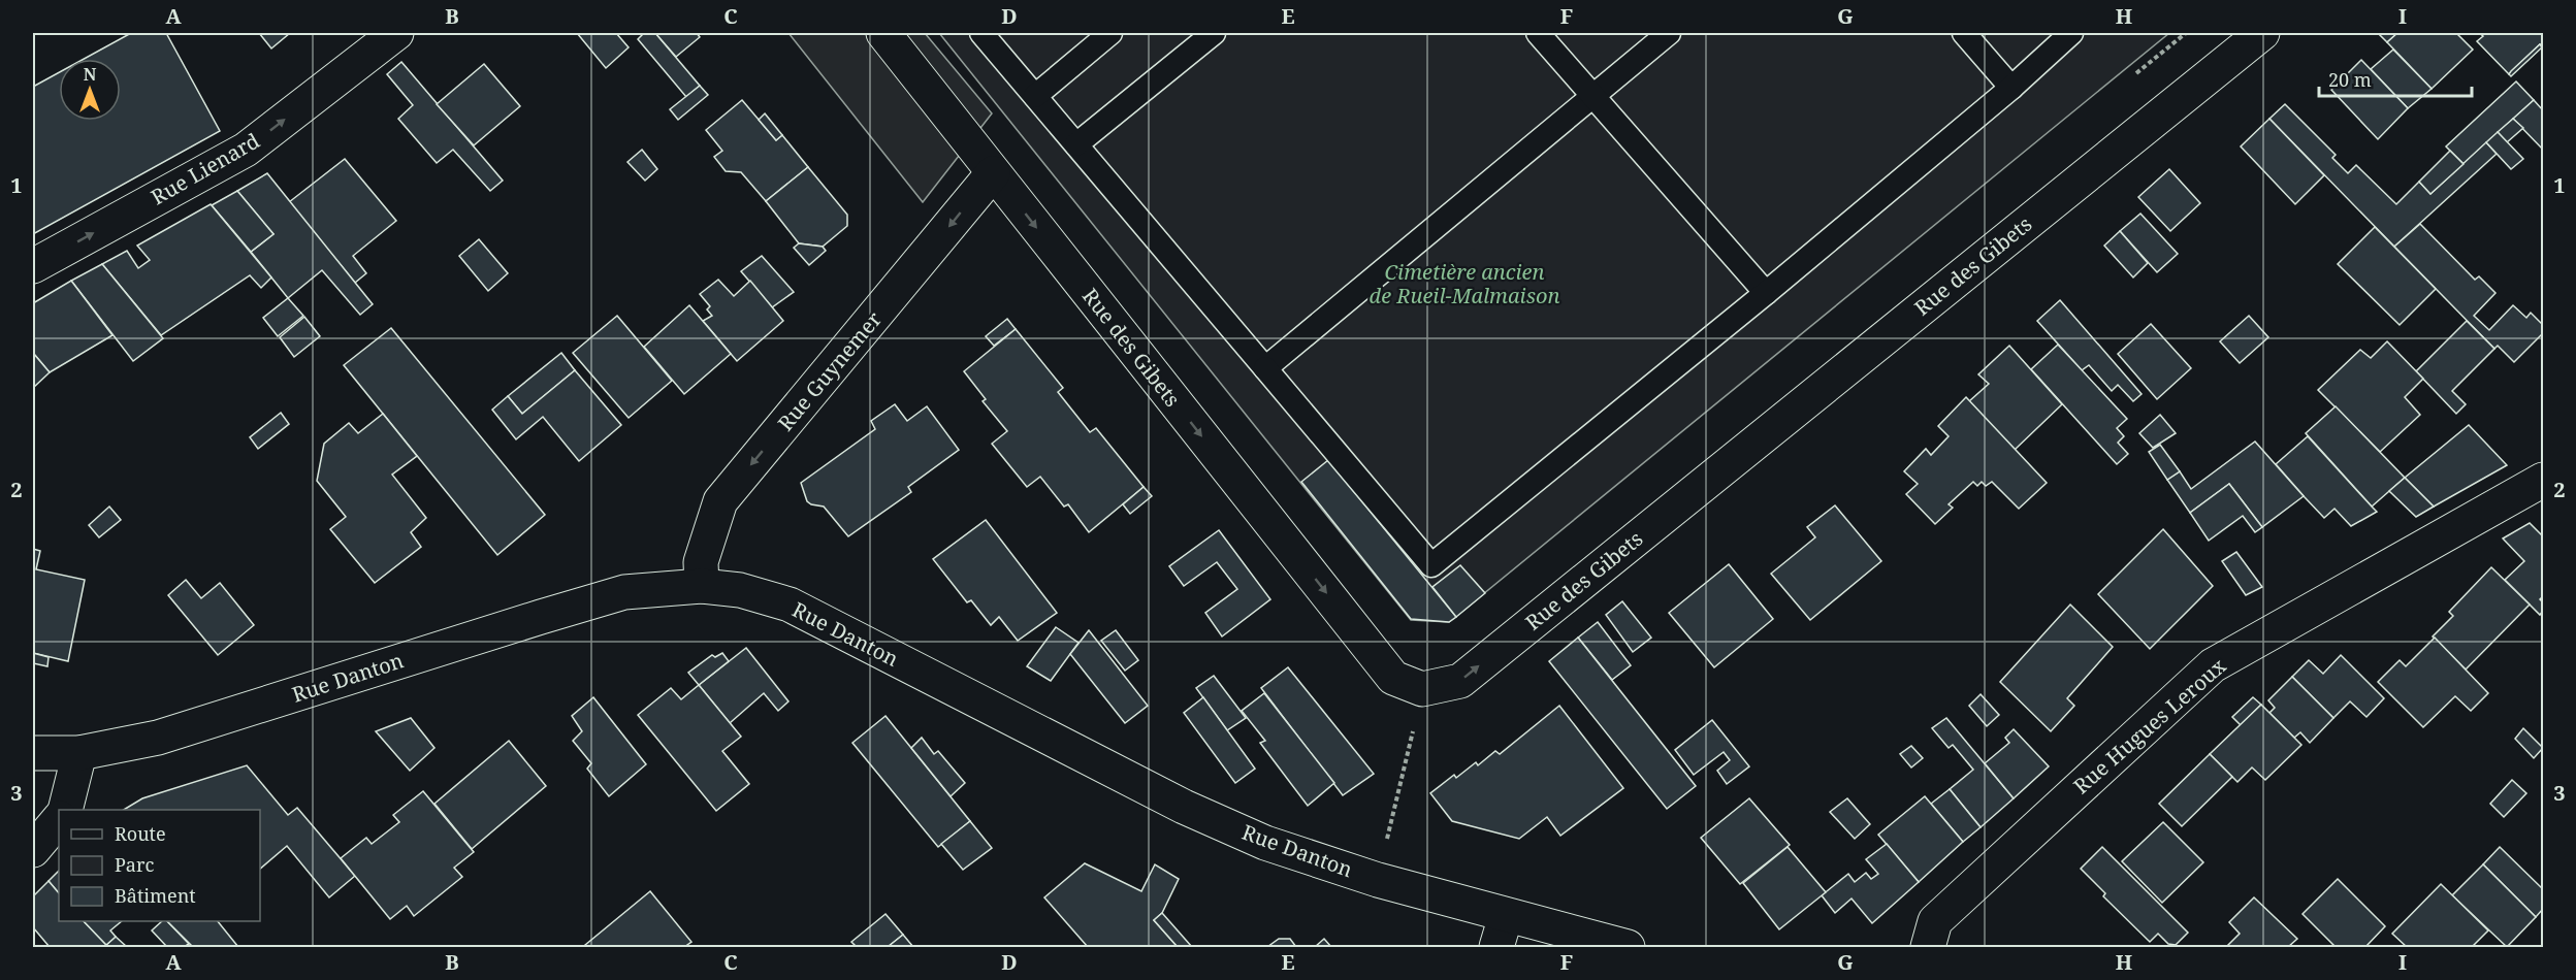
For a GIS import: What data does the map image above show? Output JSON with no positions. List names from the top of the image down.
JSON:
{
  "streets": {
    "street": [
      "Rue Lienard",
      "Rue des Gibets",
      "Rue Guynemer",
      "Rue Danton",
      "Rue Hugues Leroux"
    ]
  },
  "crossings": [
    ["Rue des Gibets", "Rue Guynemer"],
    ["Rue Guynemer", "Rue Danton"]
  ],
  "one_way": ["Rue Lienard", "Rue Guynemer"],
  "parks": ["Cimetière ancien de Rueil-Malmaison"],
  "legend": ["Route", "Parc", "Bâtiment"],
  "scale_bar": "20 m",
  "north": "top",
  "grid": {
    "columns": [
      "A",
      "B",
      "C",
      "D",
      "E",
      "F",
      "G",
      "H",
      "I"
    ],
    "rows": ["1", "2", "3"]
  }
}
